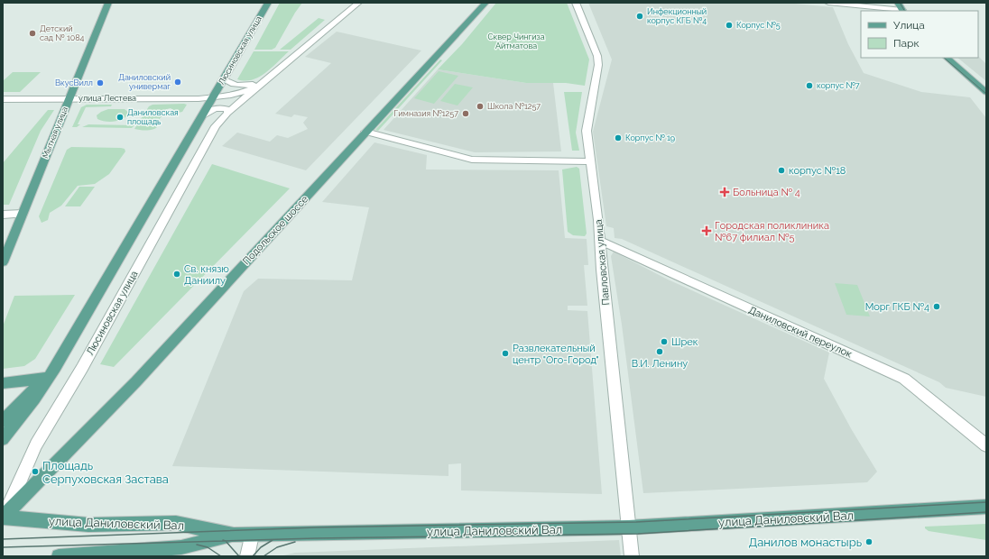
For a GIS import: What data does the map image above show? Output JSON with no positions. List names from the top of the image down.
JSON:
{
  "streets": {
    "main road": [
      "Люсиновская улица",
      "Мытная улица",
      "Подольское шоссе",
      "улица Даниловский Вал"
    ],
    "street": ["улица Лестева", "Павловская улица", "Даниловский переулок"]
  },
  "crossings": [
    ["Люсиновская улица", "улица Лестева"],
    ["Люсиновская улица", "Подольское шоссе"],
    ["Люсиновская улица", "улица Даниловский Вал"],
    ["улица Лестева", "Мытная улица"],
    ["Подольское шоссе", "улица Даниловский Вал"],
    ["Павловская улица", "Даниловский переулок"],
    ["Павловская улица", "улица Даниловский Вал"]
  ],
  "parks": ["Сквер Чингиза Айтматова"],
  "places": {
    "other": [
      "Инфекционный корпус КГБ №4",
      "Корпус №5",
      "Детский сад № 1084",
      "Даниловский универмаг",
      "ВкусВилл",
      "корпус №7",
      "Школа №1257",
      "Гимназия №1257",
      "Даниловская площадь",
      "Корпус № 19",
      "корпус №18",
      "Св. князю Даниилу",
      "Морг ГКБ №4",
      "Шрек",
      "В.И. Ленину",
      "Развлекательный центр \"Ого-Город\"",
      "Площадь Серпуховская Застава",
      "Данилов монастырь"
    ],
    "health": ["Больница № 4", "Городская поликлиника №67 филиал №5"]
  },
  "legend": ["Улица", "Парк"]
}
